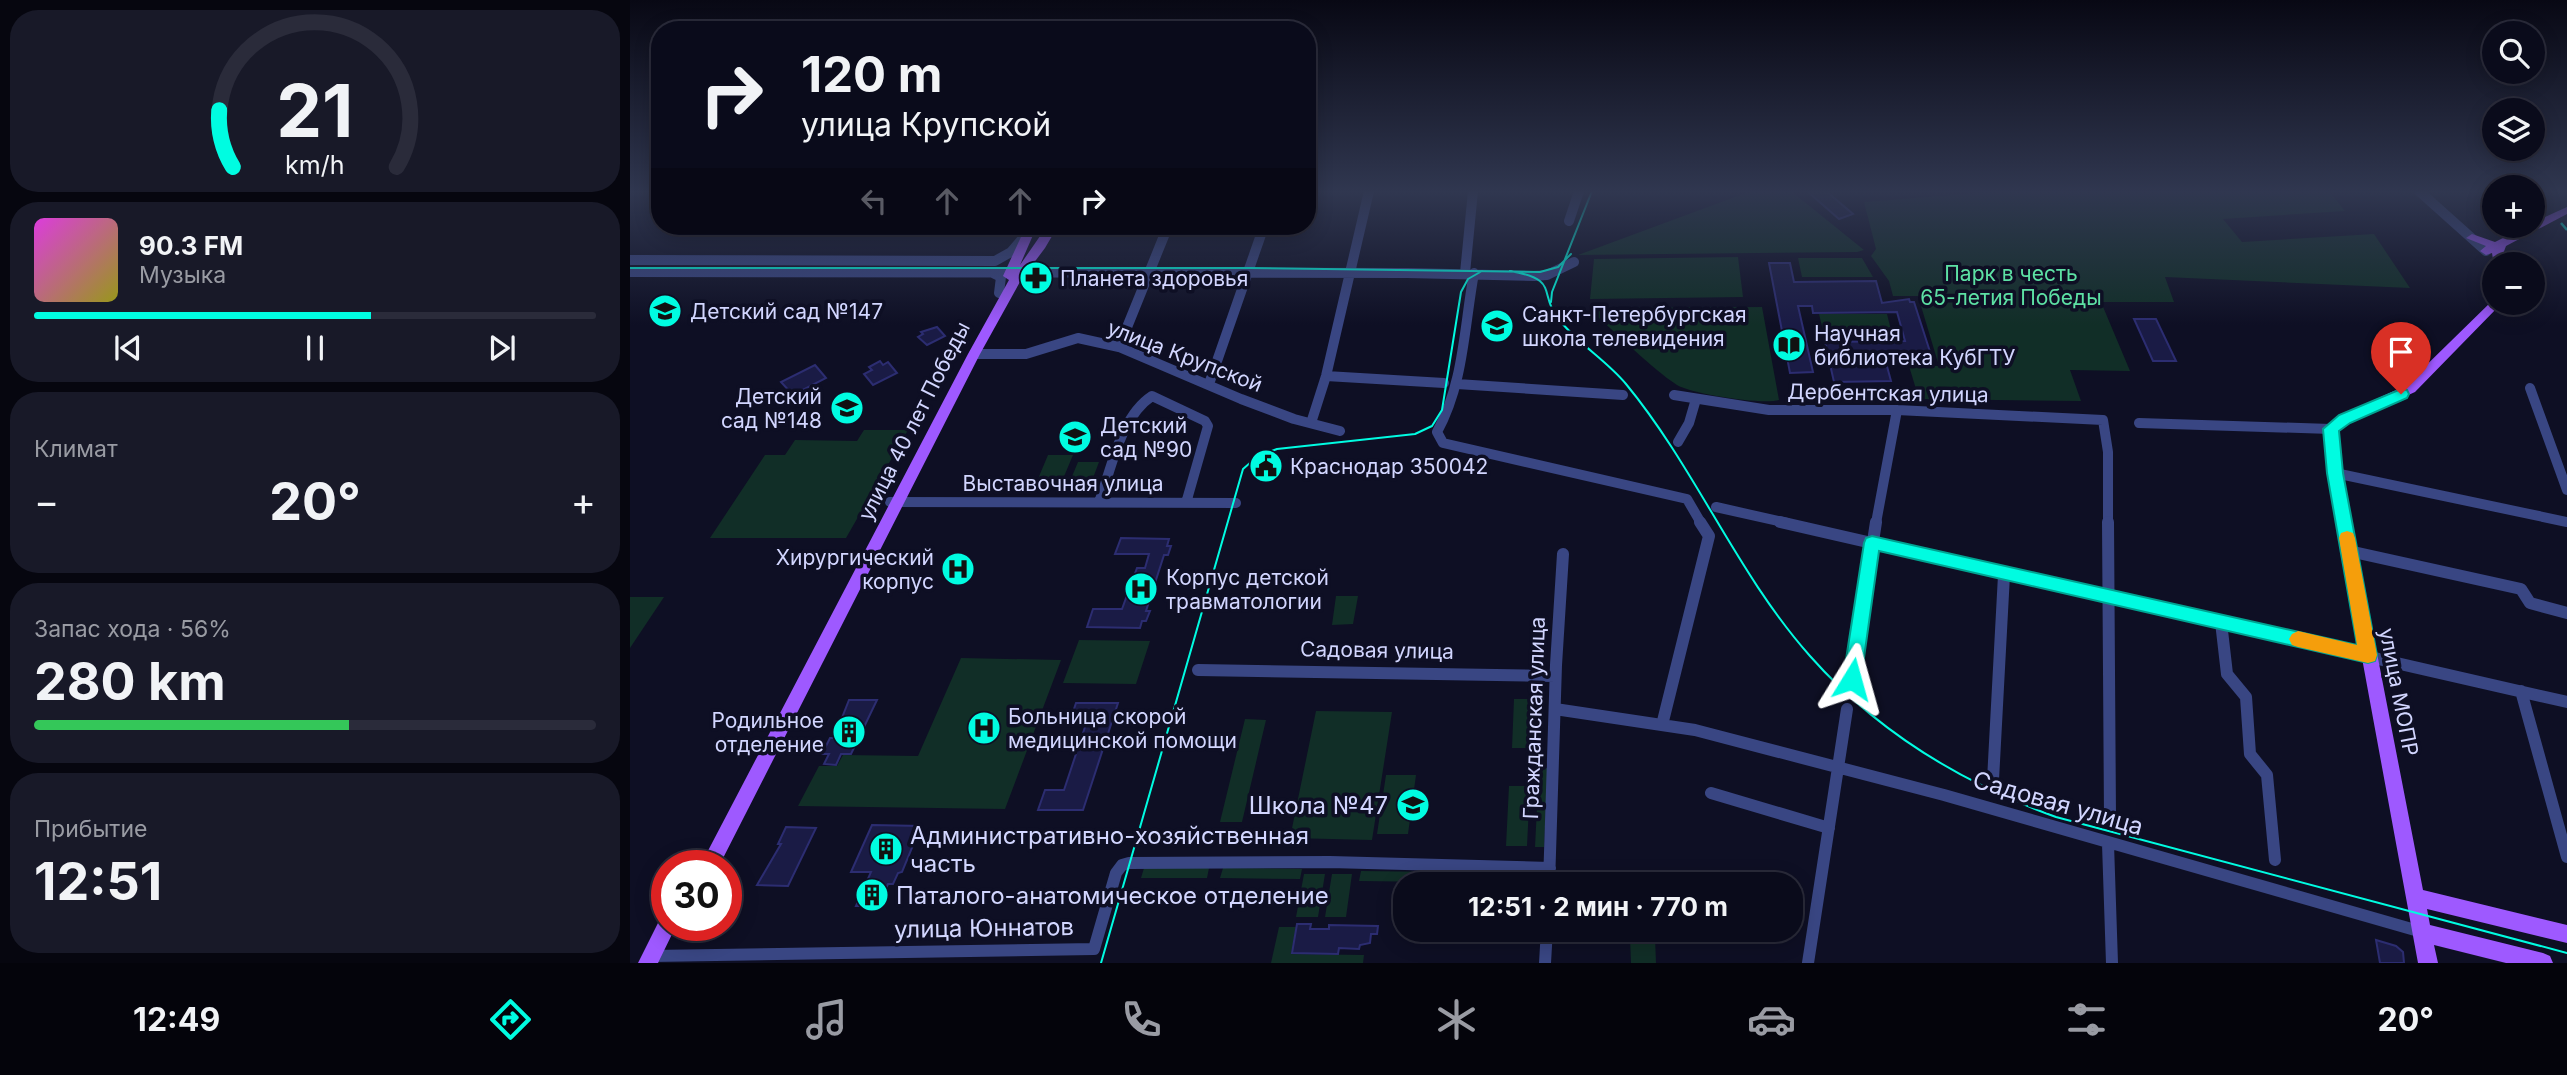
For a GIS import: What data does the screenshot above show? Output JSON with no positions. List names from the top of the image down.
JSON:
{
  "streets": {
    "main road": ["улица 40 лет Победы", "Садовая улица", "улица МОПР"],
    "street": [
      "улица Крупской",
      "Дербентская улица",
      "Выставочная улица",
      "Гражданская улица",
      "улица Юннатов"
    ]
  },
  "crossings": [
    ["улица Крупской", "улица 40 лет Победы"],
    ["улица 40 лет Победы", "Выставочная улица"],
    ["Садовая улица", "улица МОПР"],
    ["Садовая улица", "Гражданская улица"],
    ["Гражданская улица", "улица Юннатов"]
  ],
  "parks": ["Парк в честь 65-летия Победы"],
  "places": {
    "pharmacy": ["Планета здоровья"],
    "school or university": [
      "Детский сад №147",
      "Санкт-Петербургская школа телевидения",
      "Детский сад №148",
      "Детский сад №90",
      "Школа №47"
    ],
    "library": ["Научная библиотека КубГТУ"],
    "public building": ["Краснодар 350042"],
    "hospital": ["Хирургический корпус", "Корпус детской травматологии", "Больница скорой медицинской помощи"],
    "building": ["Родильное отделение", "Административно-хозяйственная часть", "Паталого-анатомическое отделение"]
  },
  "page": {
    "map_buttons": ["+", "−"],
    "turn": ["120 m", "улица Крупской"],
    "song": ["90.3 FM", "Музыка"],
    "tile": [
      "Климат",
      ["Запас хода · 56%", "280 km"],
      ["Прибытие", "12:51"]
    ],
    "heat": ["−", "20°", "+"],
    "limit": "30",
    "trip": "12:51 · 2 мин · 770 m",
    "tabs": ["12:49", "20°"],
    "gauge": ["21", "km/h"]
  }
}
